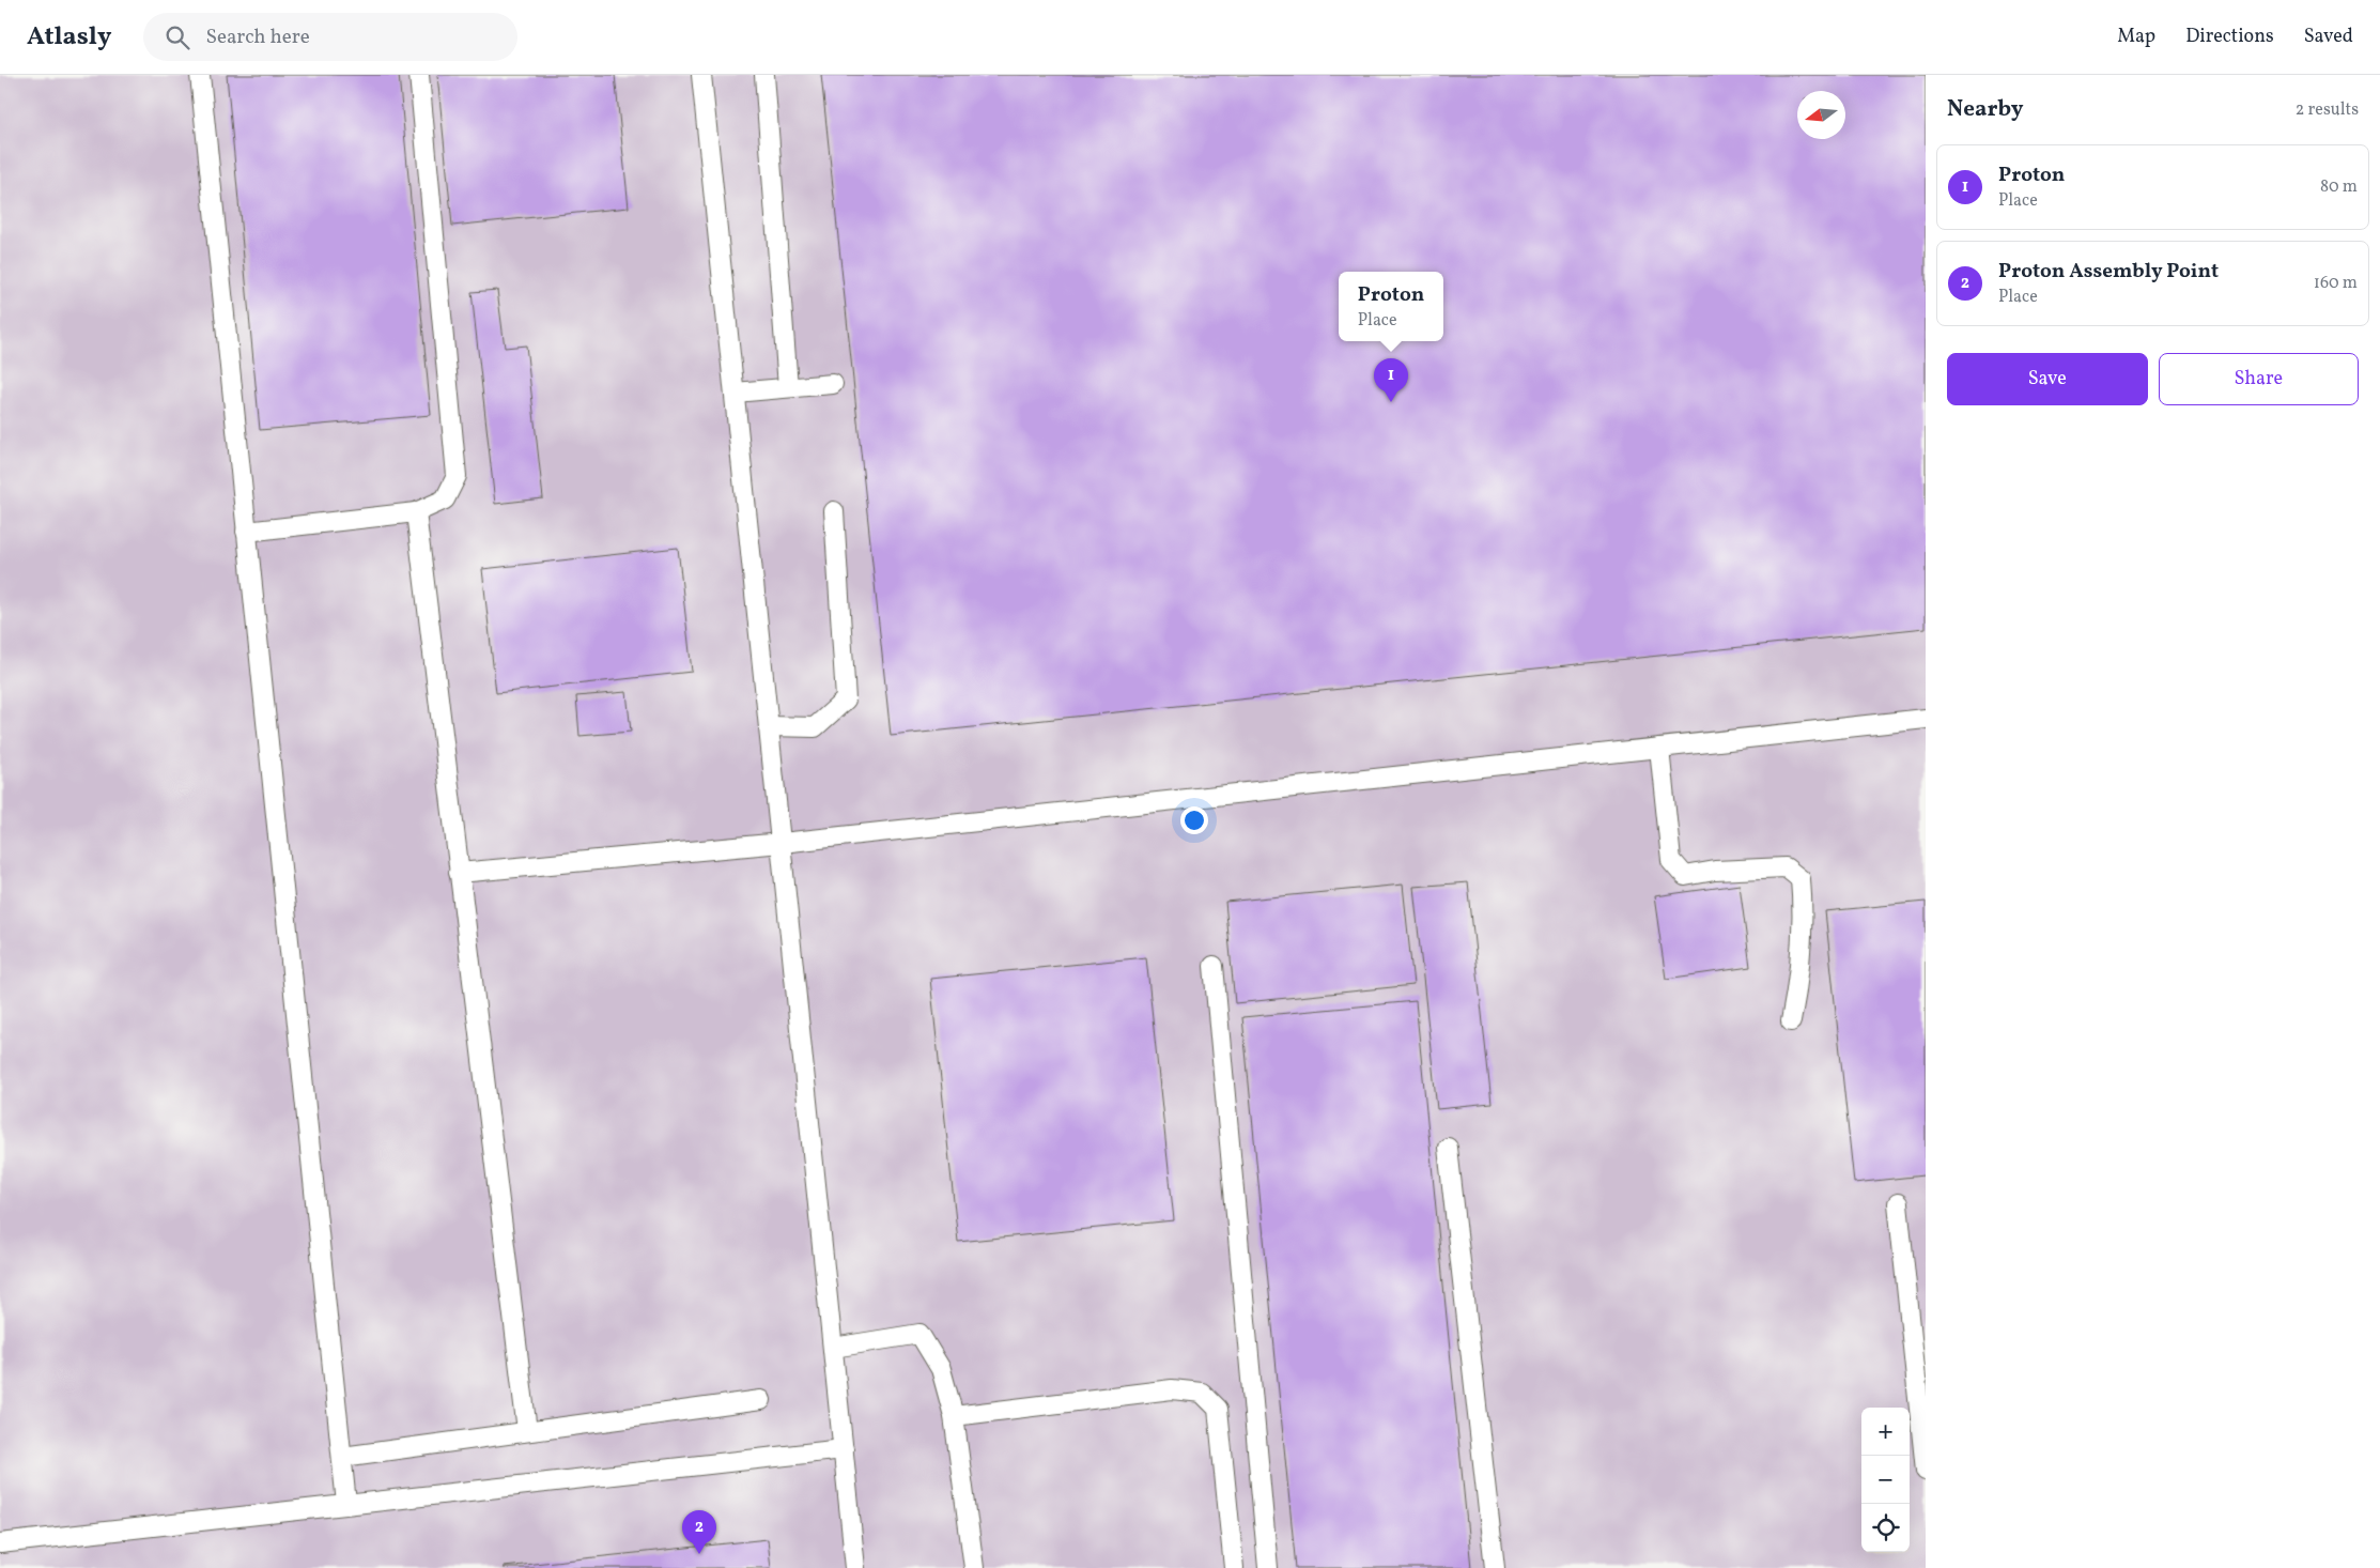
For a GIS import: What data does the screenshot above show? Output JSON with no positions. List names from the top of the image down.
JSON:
{
  "north": "left",
  "page": {
    "header": "Atlasly",
    "search": "Search here",
    "nav": ["Map", "Directions", "Saved"],
    "heading": ["Nearby", "2 results"],
    "list": [
      {
        "mark": "1",
        "name": "Proton",
        "note": "Place",
        "value": "80 m"
      },
      {
        "mark": "2",
        "name": "Proton Assembly Point",
        "note": "Place",
        "value": "160 m"
      }
    ],
    "popup": ["Proton", "Place"],
    "buttons": ["Save", "Share"],
    "pins": ["1", "2"],
    "map_buttons": ["+", "−"]
  }
}
